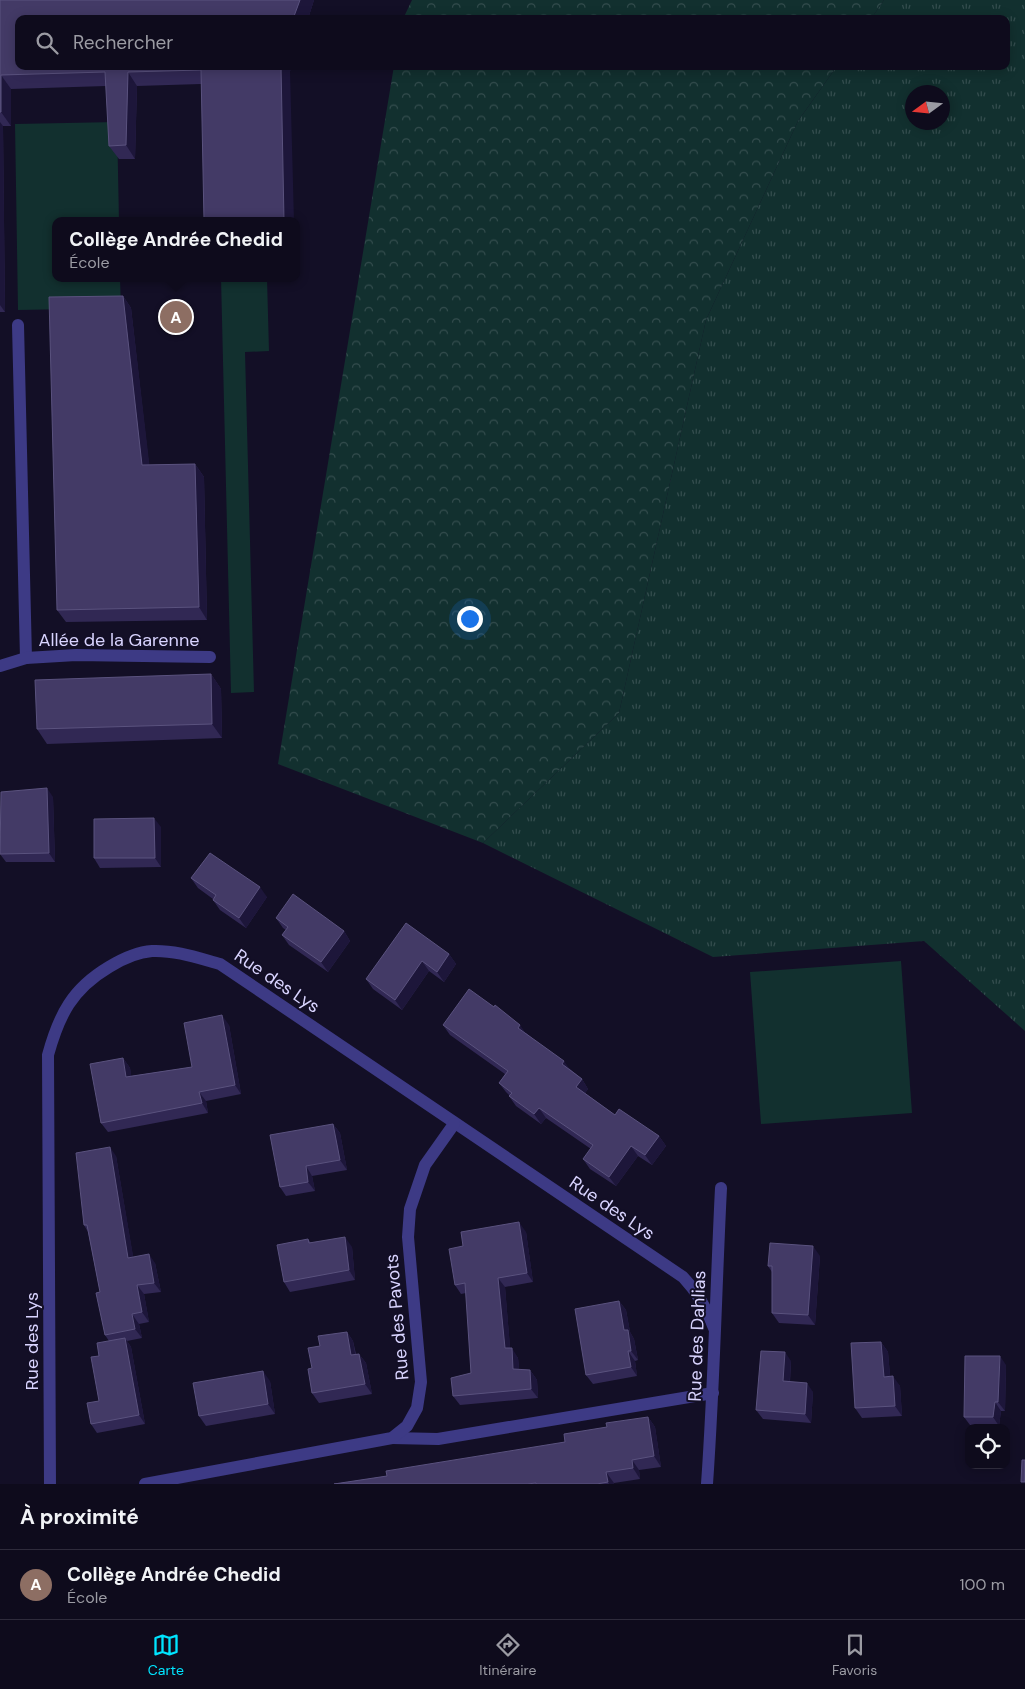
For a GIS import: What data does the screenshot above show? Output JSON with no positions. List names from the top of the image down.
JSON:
{
  "streets": {
    "street": [
      "Allée de la Garenne",
      "Rue des Lys",
      "Rue des Pavots",
      "Rue des Dahlias"
    ]
  },
  "crossings": [
    ["Rue des Lys", "Rue des Pavots"],
    ["Rue des Lys", "Rue des Dahlias"]
  ],
  "north": "left",
  "page": {
    "search": "Rechercher",
    "popup": ["Collège Andrée Chedid", "École"],
    "pins": "A",
    "heading": "À proximité",
    "list": [
      {
        "mark": "A",
        "name": "Collège Andrée Chedid",
        "note": "École",
        "value": "100 m"
      }
    ],
    "nav": ["Carte", "Itinéraire", "Favoris"]
  }
}
